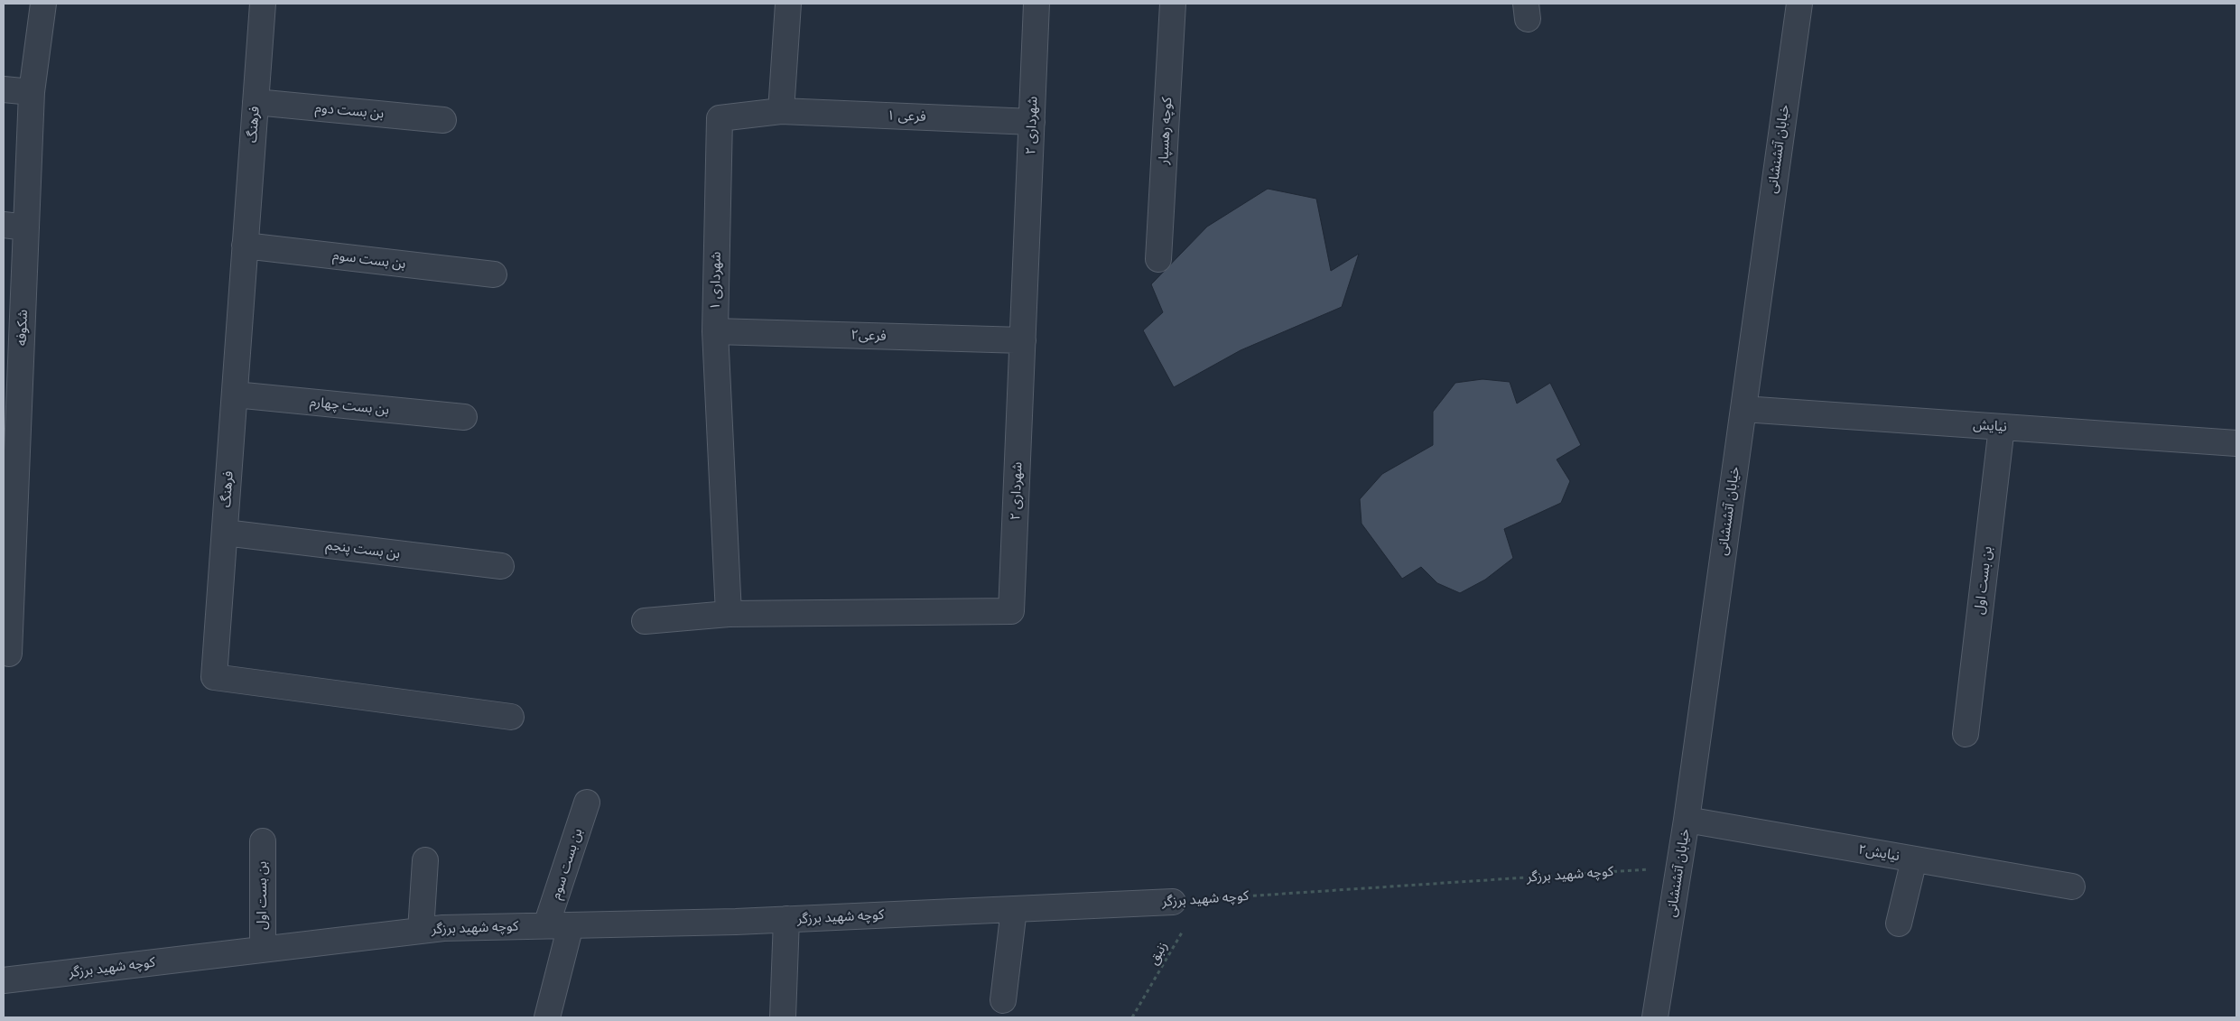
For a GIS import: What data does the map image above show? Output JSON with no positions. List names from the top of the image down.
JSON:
{
  "streets": {
    "street": [
      "بن بست دوم",
      "فرعی ۱",
      "فرهنگ",
      "شهرداری ۲",
      "کوچه رهسپار",
      "خیابان آتشنشانی",
      "بن بست سوم",
      "شهرداری ۱",
      "شکوفه",
      "فرعی۲",
      "بن بست چهارم",
      "نیایش",
      "بن بست پنجم",
      "بن بست اول",
      "نیایش۲",
      "کوچه شهید برزگر"
    ],
    "path": ["زنبق"]
  },
  "crossings": [
    ["بن بست دوم", "فرهنگ"],
    ["فرعی ۱", "شهرداری ۲"],
    ["فرعی ۱", "شهرداری ۱"],
    ["فرهنگ", "بن بست سوم"],
    ["فرهنگ", "بن بست چهارم"],
    ["فرهنگ", "بن بست پنجم"],
    ["شهرداری ۲", "شهرداری ۱"],
    ["شهرداری ۲", "فرعی۲"],
    ["خیابان آتشنشانی", "نیایش"],
    ["خیابان آتشنشانی", "نیایش۲"],
    ["خیابان آتشنشانی", "کوچه شهید برزگر"],
    ["بن بست سوم", "کوچه شهید برزگر"],
    ["شهرداری ۱", "فرعی۲"],
    ["نیایش", "بن بست اول"],
    ["بن بست اول", "کوچه شهید برزگر"]
  ]
}
